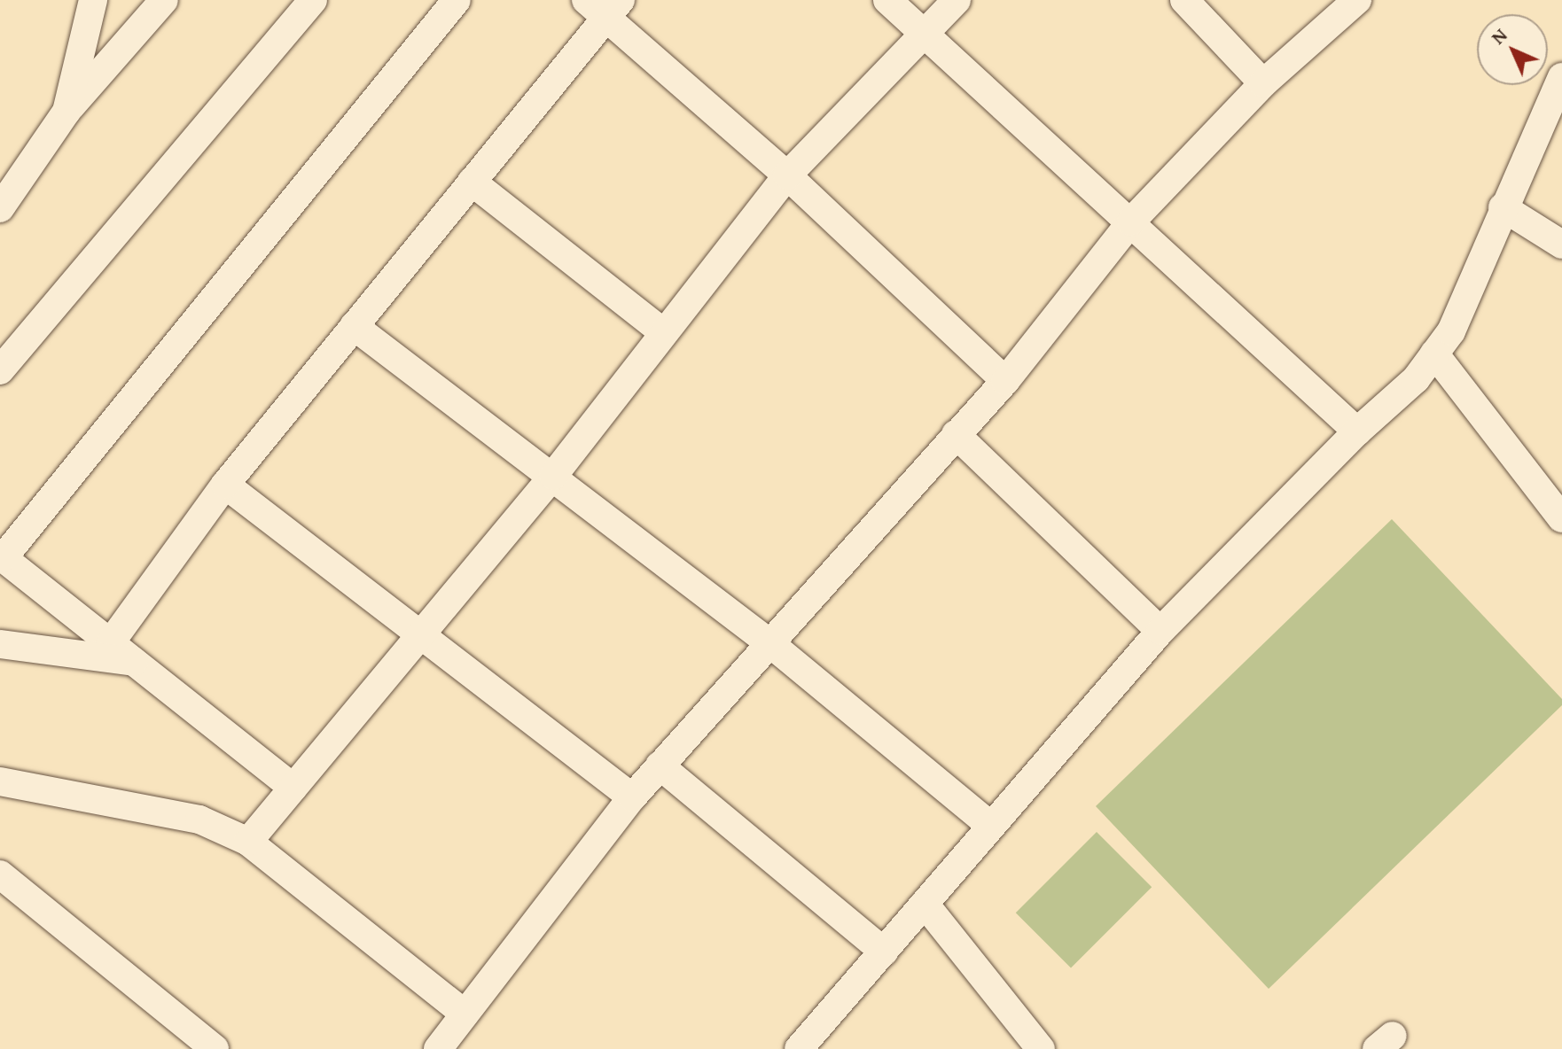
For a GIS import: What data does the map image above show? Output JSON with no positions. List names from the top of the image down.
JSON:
{
  "north": "top left"
}
